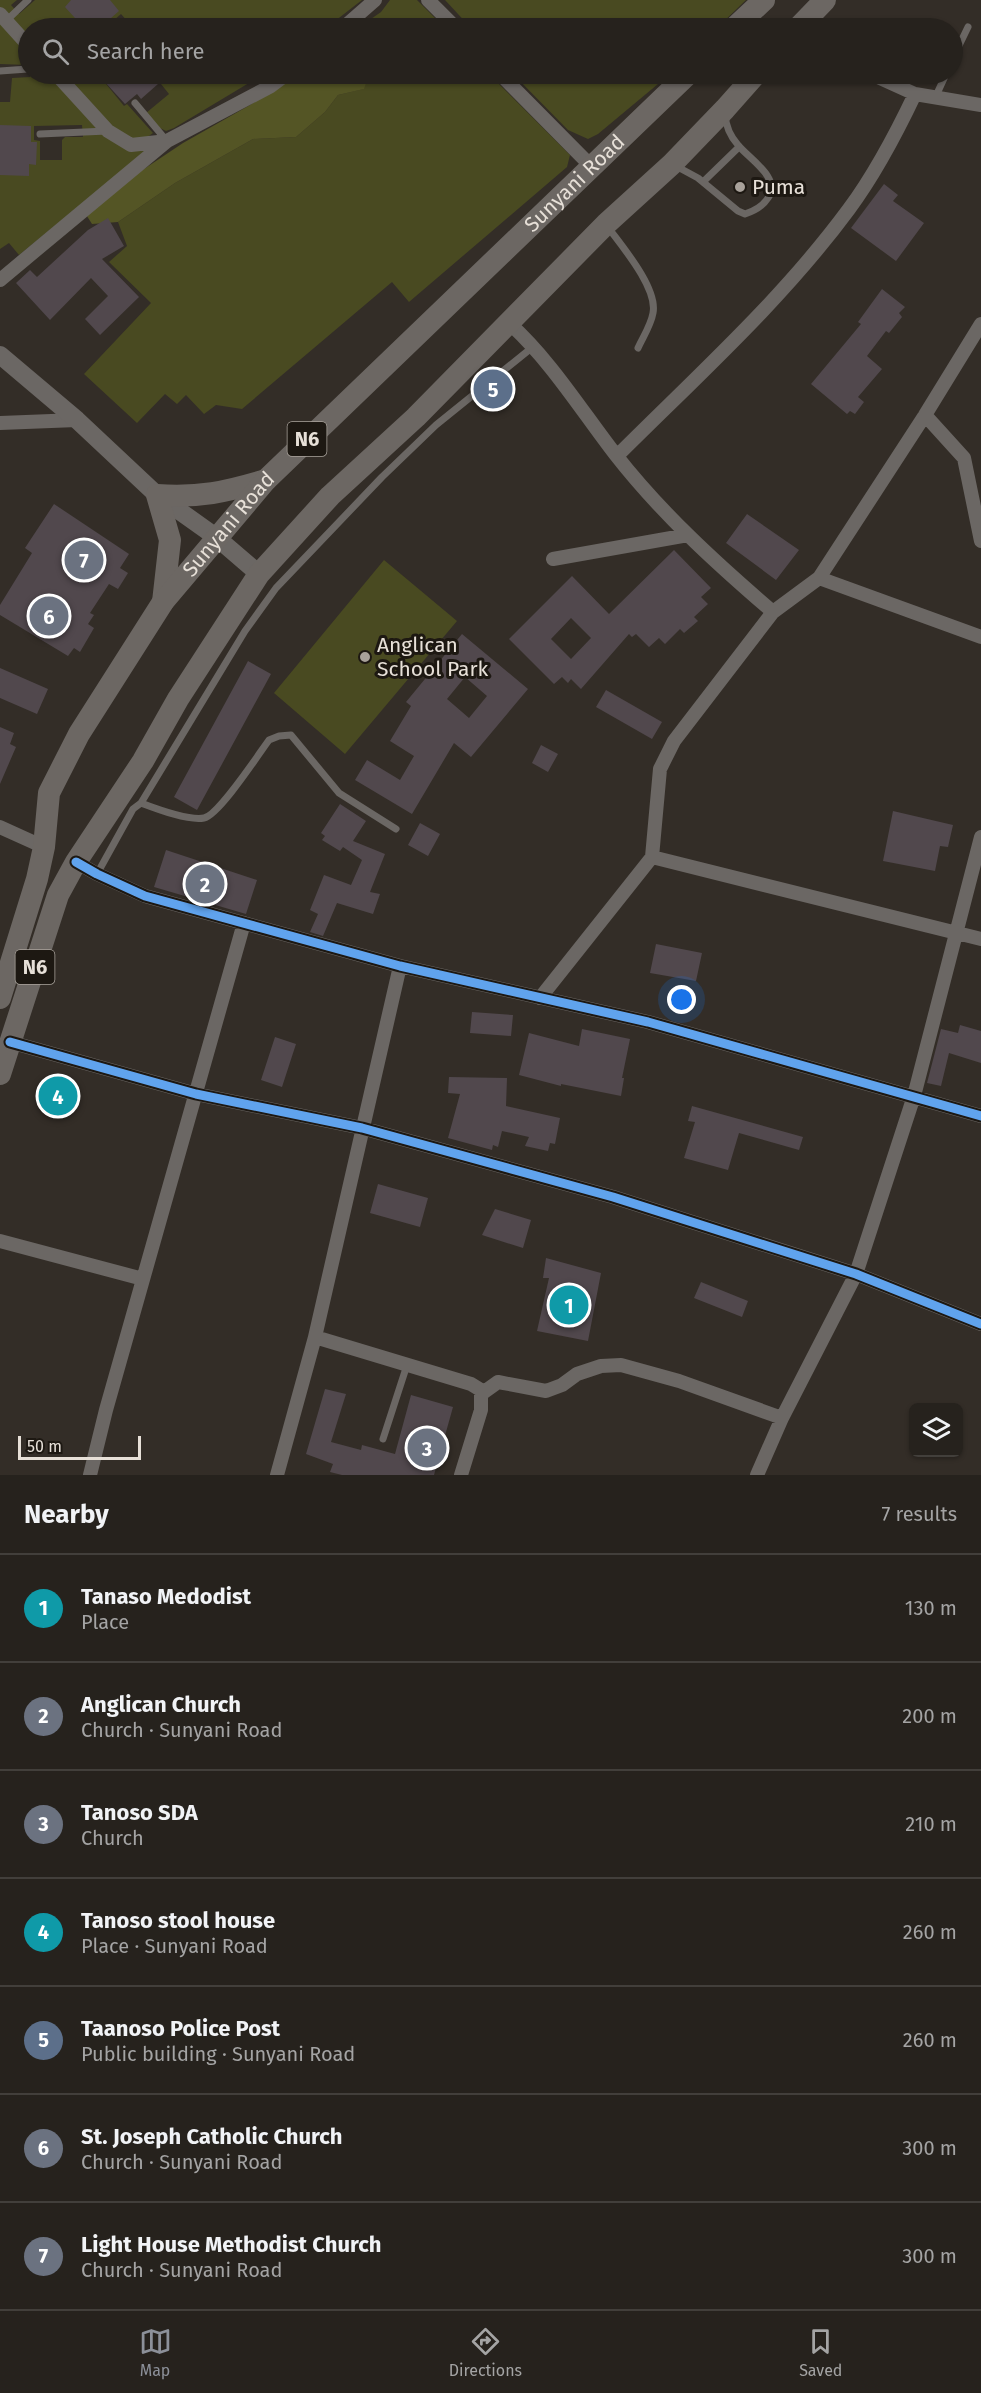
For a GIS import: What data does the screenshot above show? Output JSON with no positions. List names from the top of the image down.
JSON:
{
  "streets": {
    "main road": ["Sunyani Road", "N6"]
  },
  "places": ["Puma", "Anglican School Park"],
  "scale_bar": "50 m",
  "page": {
    "search": "Search here",
    "pins": [
      "5",
      "7",
      "6",
      "2",
      "4",
      "1",
      "3"
    ],
    "scale": "50 m",
    "heading": ["Nearby", "7 results"],
    "list": [
      {
        "mark": "1",
        "name": "Tanaso Medodist",
        "note": "Place",
        "value": "130 m"
      },
      {
        "mark": "2",
        "name": "Anglican Church",
        "note": "Church · Sunyani Road",
        "value": "200 m"
      },
      {
        "mark": "3",
        "name": "Tanoso SDA",
        "note": "Church",
        "value": "210 m"
      },
      {
        "mark": "4",
        "name": "Tanoso stool house",
        "note": "Place · Sunyani Road",
        "value": "260 m"
      },
      {
        "mark": "5",
        "name": "Taanoso Police Post",
        "note": "Public building · Sunyani Road",
        "value": "260 m"
      },
      {
        "mark": "6",
        "name": "St. Joseph Catholic Church",
        "note": "Church · Sunyani Road",
        "value": "300 m"
      },
      {
        "mark": "7",
        "name": "Light House Methodist Church",
        "note": "Church · Sunyani Road",
        "value": "300 m"
      }
    ],
    "nav": ["Map", "Directions", "Saved"]
  }
}
